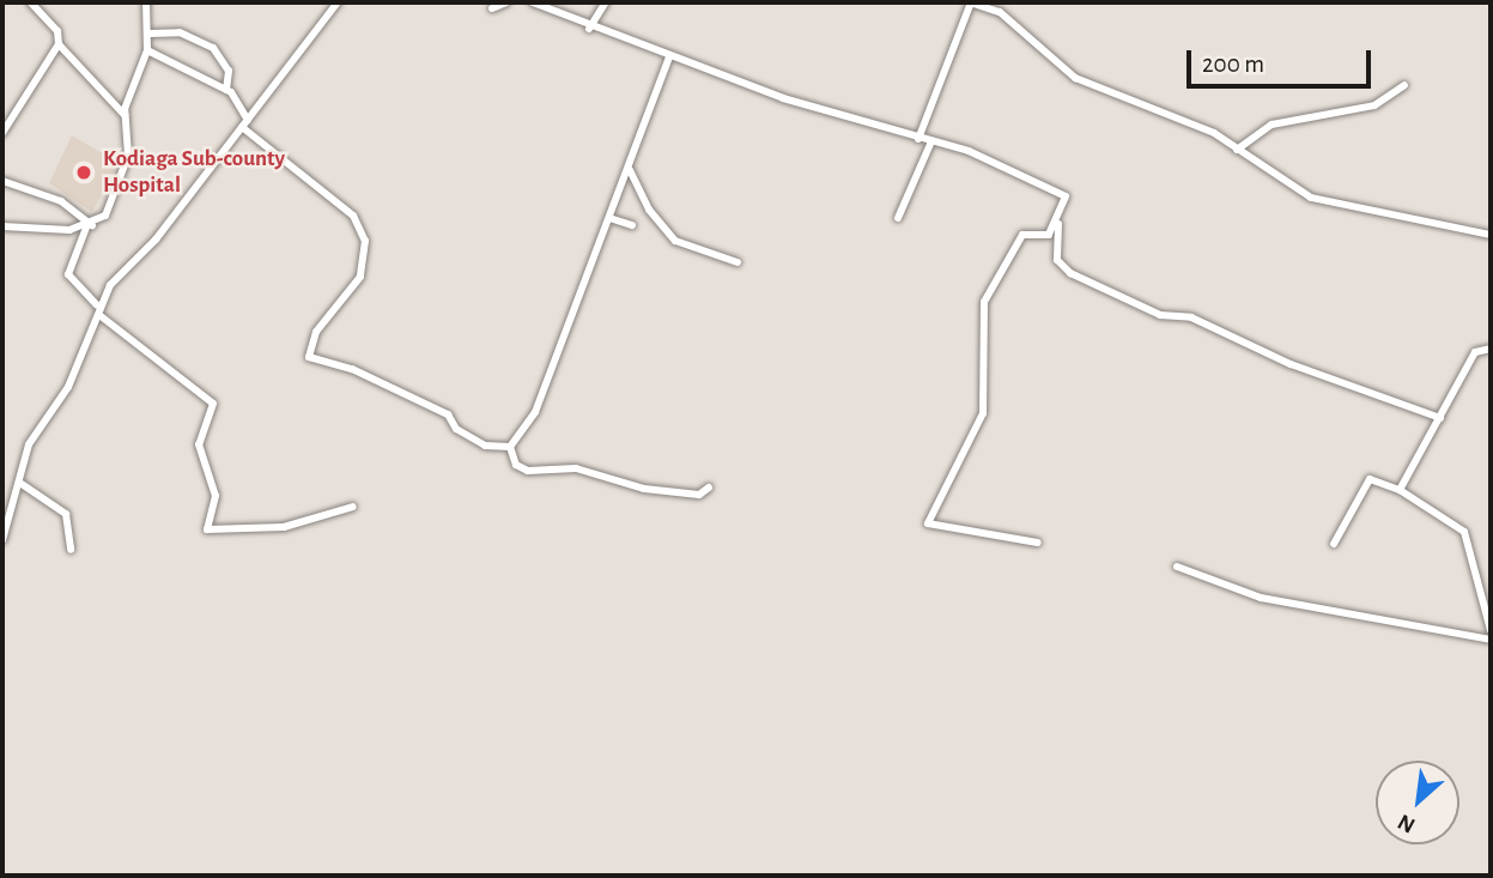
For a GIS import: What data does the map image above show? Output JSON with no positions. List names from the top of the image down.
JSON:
{
  "places": ["Kodiaga Sub-county Hospital"],
  "scale_bar": "200 m",
  "north": "bottom left"
}
